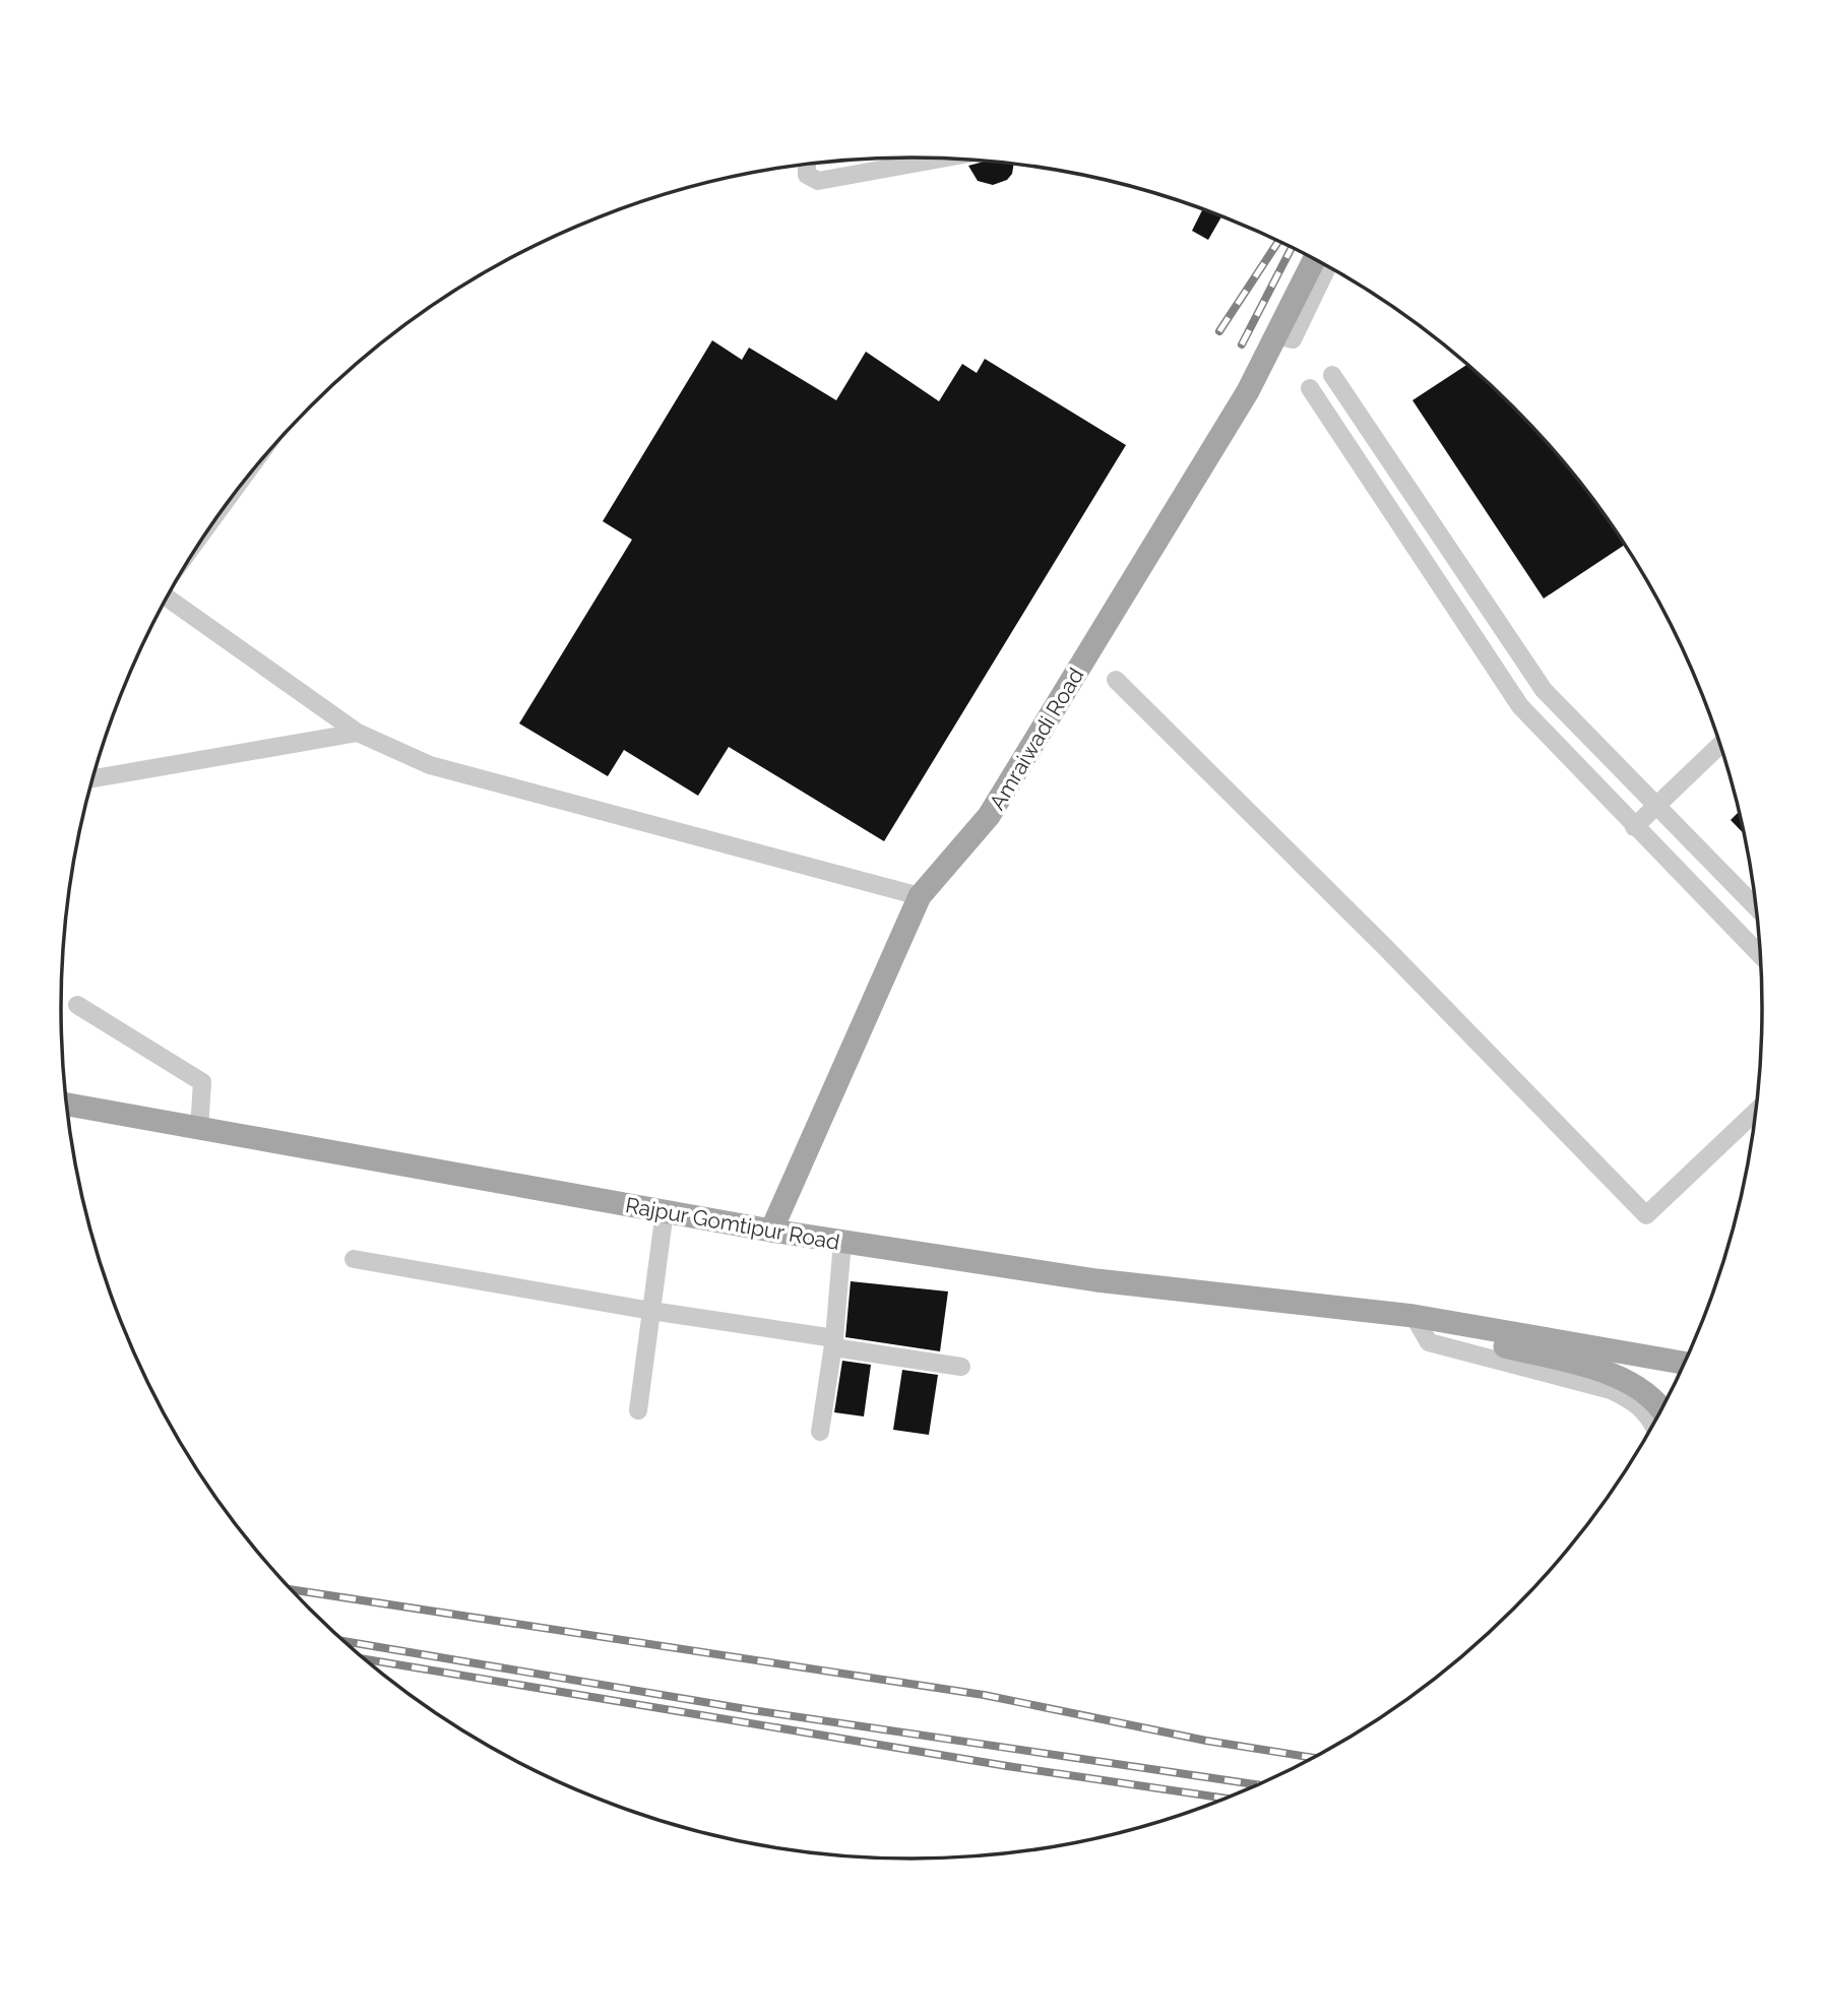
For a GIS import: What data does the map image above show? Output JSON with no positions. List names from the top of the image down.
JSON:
{
  "streets": {
    "main road": ["Amraiwadi Road", "Rajpur Gomtipur Road"]
  },
  "crossings": [
    ["Amraiwadi Road", "Rajpur Gomtipur Road"]
  ]
}
